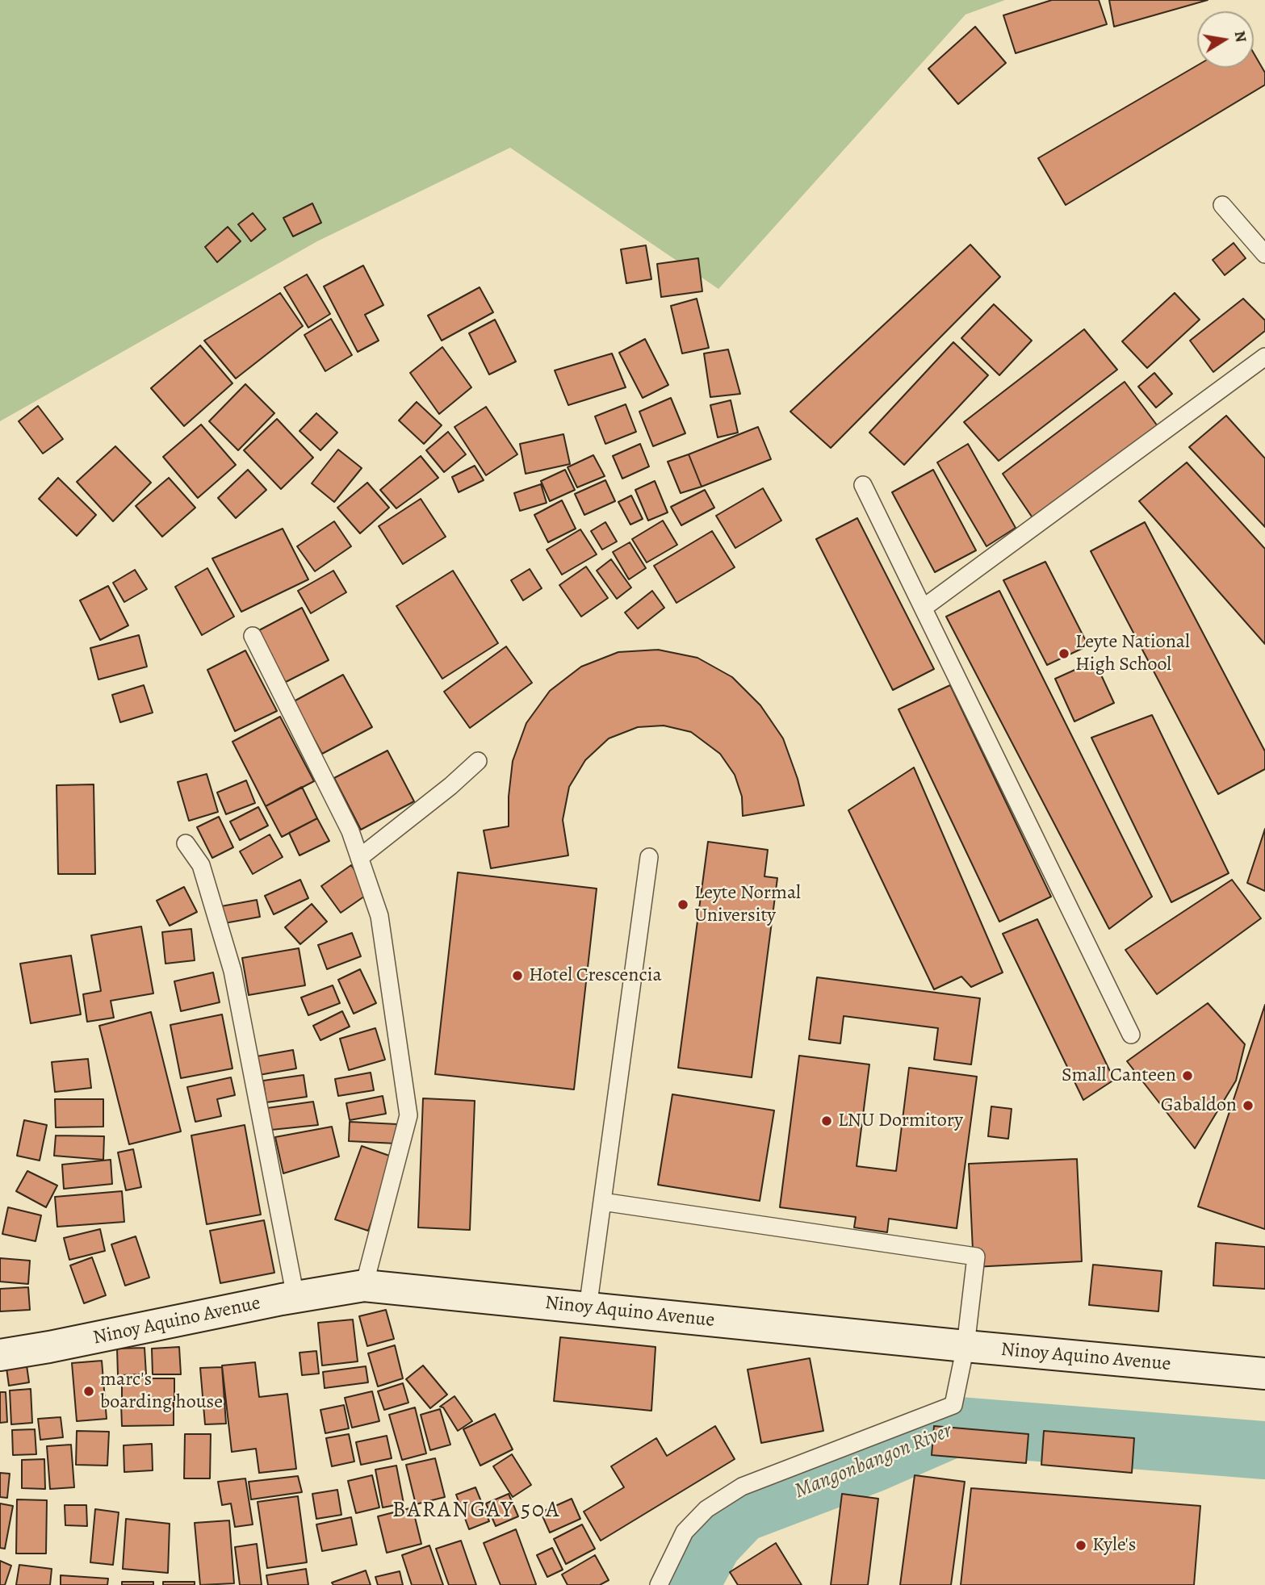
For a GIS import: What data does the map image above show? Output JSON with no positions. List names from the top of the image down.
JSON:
{
  "streets": {
    "main road": ["Ninoy Aquino Avenue"]
  },
  "districts": ["BARANGAY 50A"],
  "water": ["Mangonbangon River"],
  "places": [
    "Leyte National High School",
    "Leyte Normal University",
    "Hotel Crescencia",
    "Small Canteen",
    "Gabaldon",
    "LNU Dormitory",
    "marc's boarding house",
    "Kyle's"
  ],
  "north": "right"
}
